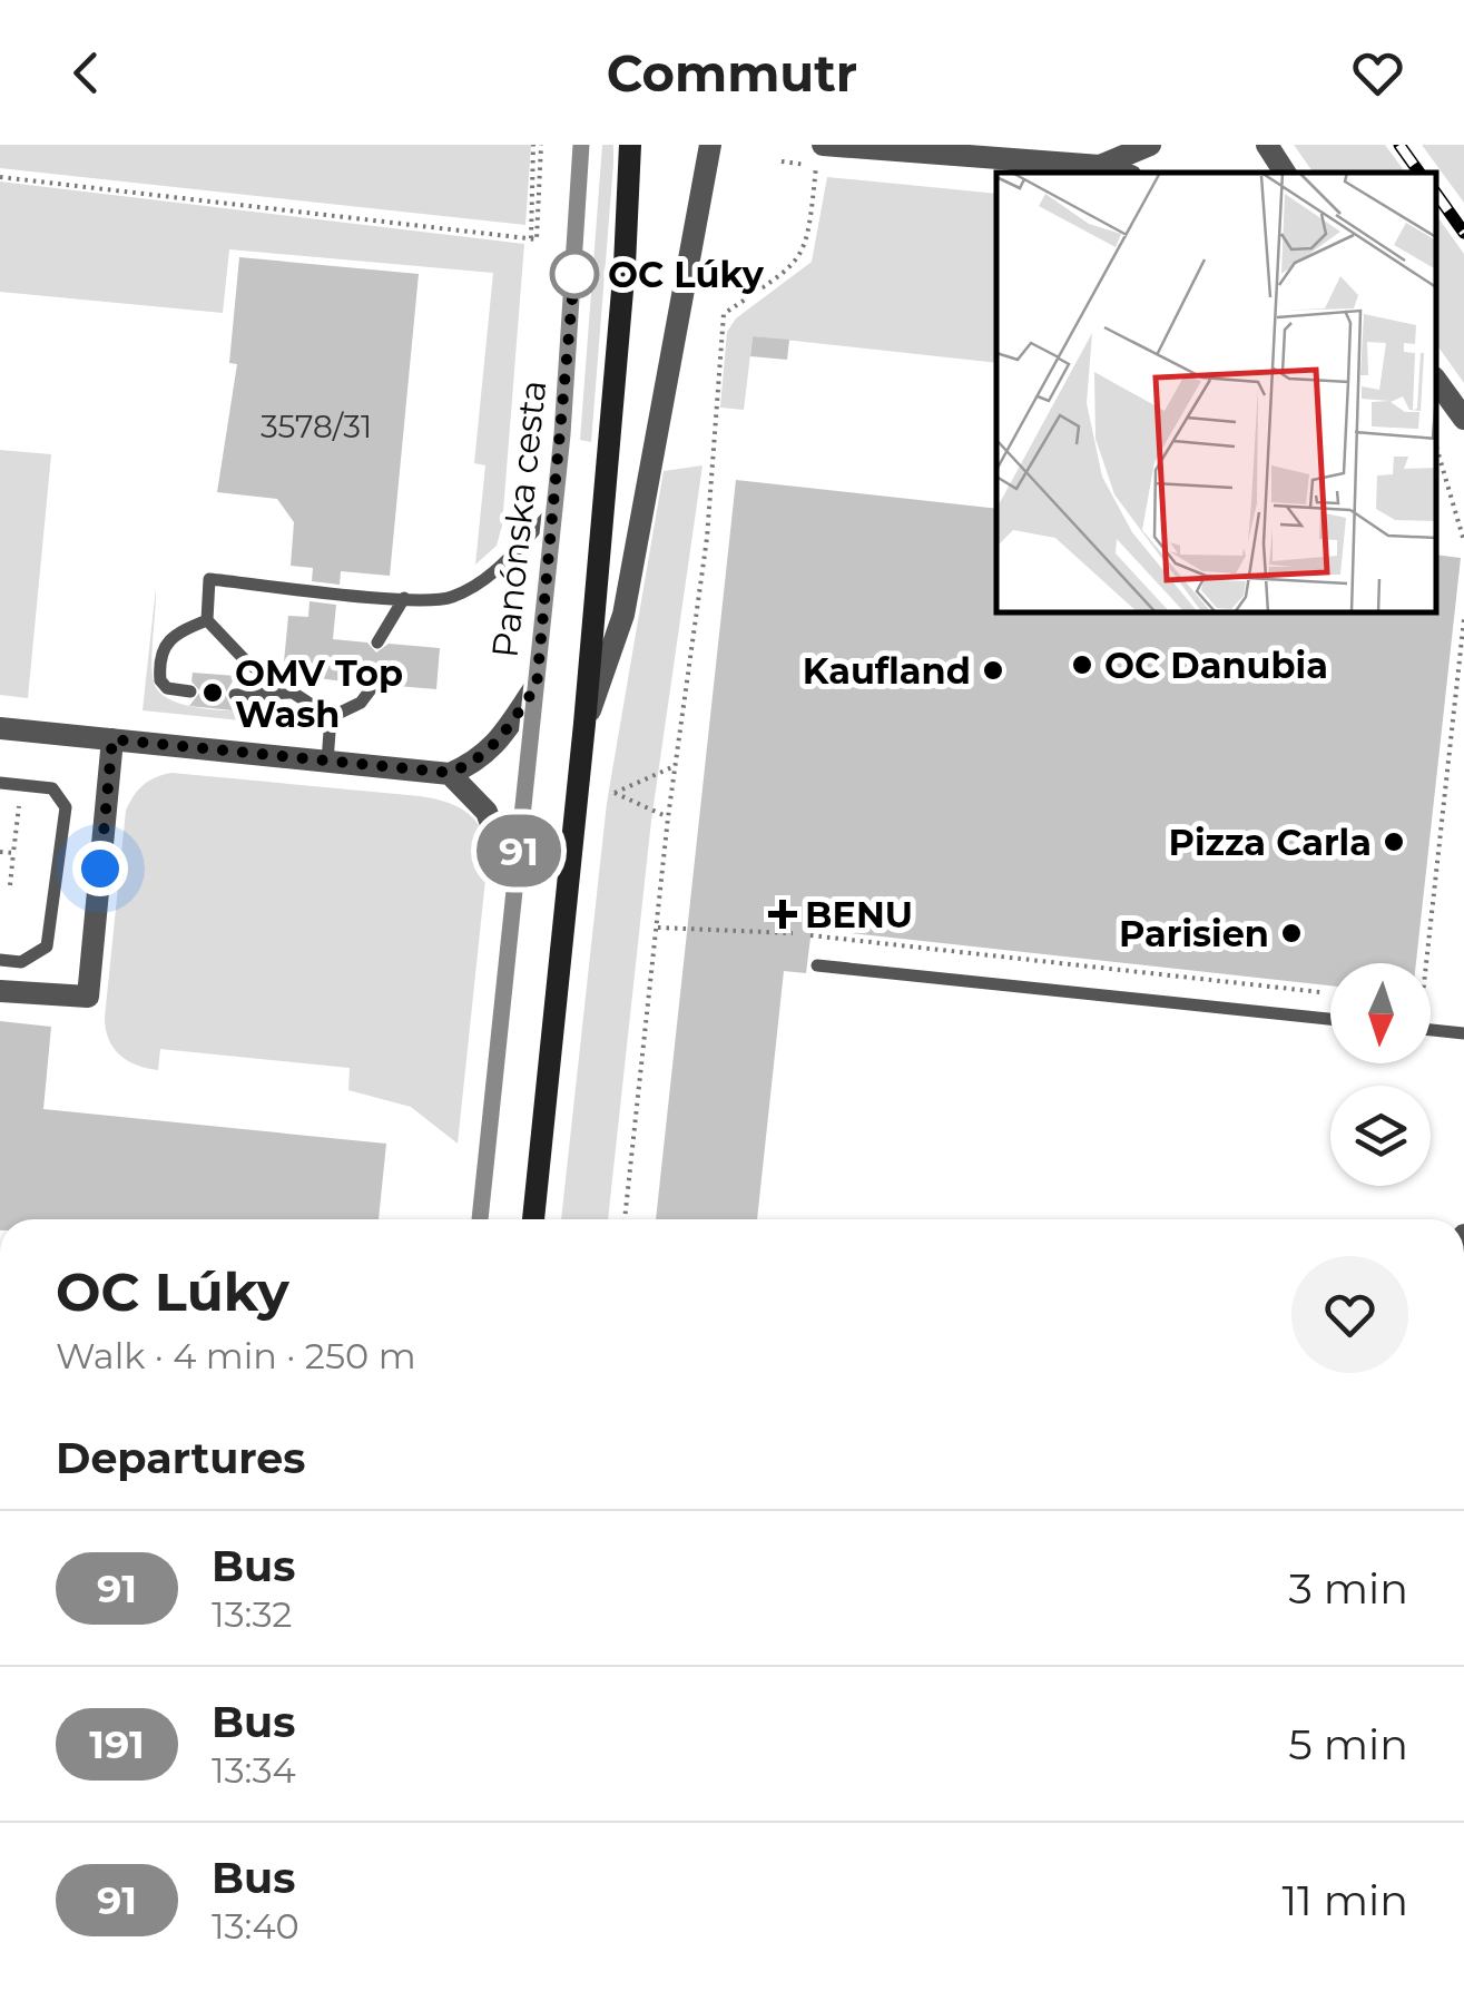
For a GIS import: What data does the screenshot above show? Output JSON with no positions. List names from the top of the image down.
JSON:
{
  "streets": {
    "main road": ["Panónska cesta"]
  },
  "places": {
    "other": [
      "OC Lúky",
      "OC Danubia",
      "Kaufland",
      "OMV Top Wash",
      "Pizza Carla",
      "Parisien"
    ],
    "health": ["BENU"]
  },
  "lines": ["bus line 91"],
  "house_numbers": ["3578/31"],
  "north": "bottom",
  "page": {
    "header": "Commutr",
    "on_map": "91",
    "heading": [
      ["OC Lúky", "Walk · 4 min · 250 m"],
      "Departures"
    ],
    "list": [
      {
        "mark": "91",
        "name": "Bus",
        "note": "13:32",
        "value": "3 min"
      },
      {
        "mark": "191",
        "name": "Bus",
        "note": "13:34",
        "value": "5 min"
      },
      {
        "mark": "91",
        "name": "Bus",
        "note": "13:40",
        "value": "11 min"
      }
    ]
  }
}
